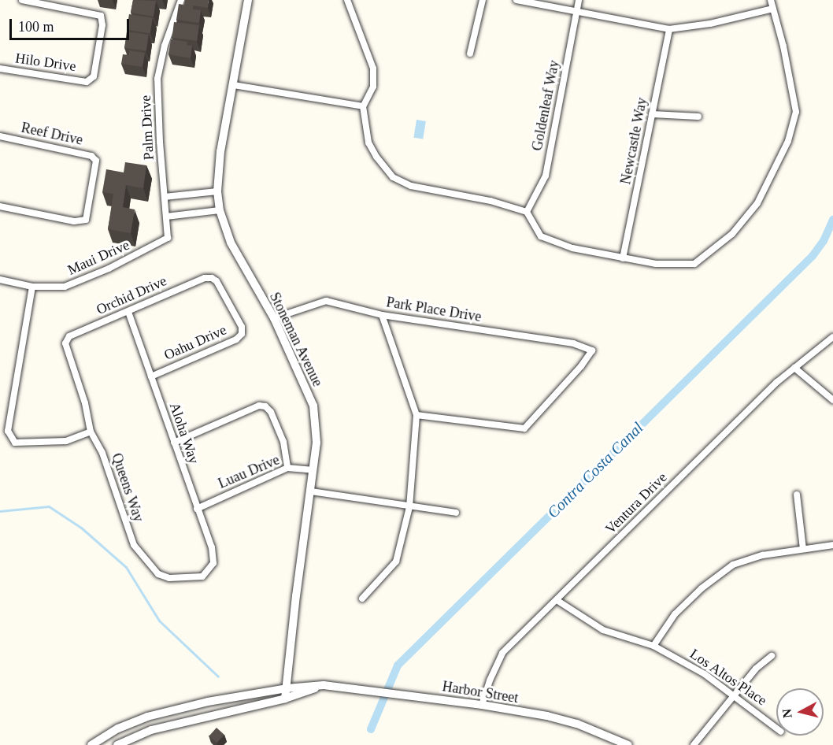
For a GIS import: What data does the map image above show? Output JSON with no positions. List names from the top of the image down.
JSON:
{
  "streets": {
    "street": [
      "Hilo Drive",
      "Goldenleaf Way",
      "Palm Drive",
      "Reef Drive",
      "Newcastle Way",
      "Maui Drive",
      "Orchid Drive",
      "Park Place Drive",
      "Stoneman Avenue",
      "Oahu Drive",
      "Aloha Way",
      "Luau Drive",
      "Queens Way",
      "Ventura Drive",
      "Los Altos Place",
      "Harbor Street"
    ]
  },
  "crossings": [
    ["Palm Drive", "Maui Drive"],
    ["Orchid Drive", "Oahu Drive"],
    ["Orchid Drive", "Aloha Way"],
    ["Orchid Drive", "Queens Way"],
    ["Park Place Drive", "Stoneman Avenue"],
    ["Stoneman Avenue", "Luau Drive"],
    ["Stoneman Avenue", "Harbor Street"],
    ["Oahu Drive", "Aloha Way"],
    ["Aloha Way", "Luau Drive"],
    ["Aloha Way", "Queens Way"],
    ["Ventura Drive", "Los Altos Place"],
    ["Ventura Drive", "Harbor Street"]
  ],
  "water": ["Contra Costa Canal"],
  "scale_bar": "100 m",
  "north": "left"
}
